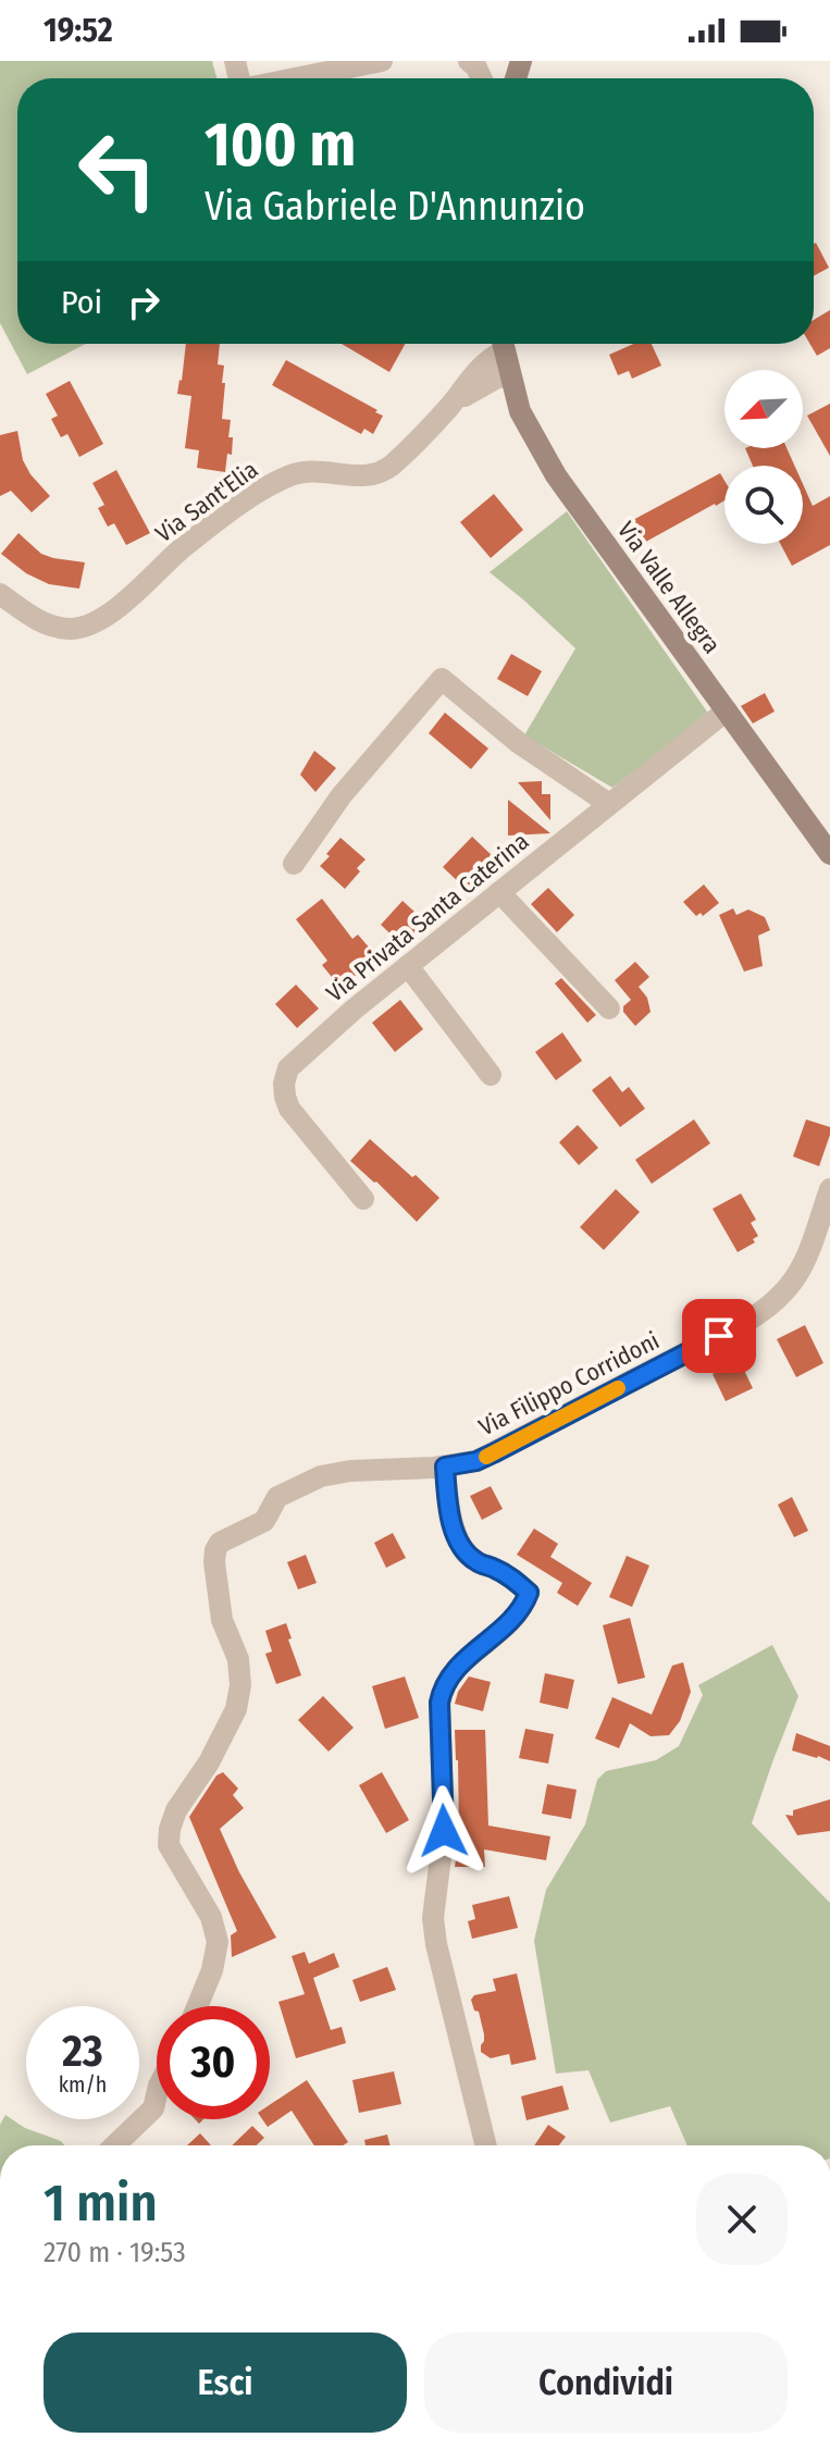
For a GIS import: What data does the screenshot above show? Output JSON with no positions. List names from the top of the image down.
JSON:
{
  "streets": {
    "main road": ["Via Valle Allegra"],
    "street": ["Via Sant'Elia", "Via Privata Santa Caterina", "Via Filippo Corridoni"]
  },
  "crossings": [
    ["Via Valle Allegra", "Via Privata Santa Caterina"]
  ],
  "north": "bottom left",
  "page": {
    "status": "19:52",
    "turn": ["100 m", "Via Gabriele D'Annunzio"],
    "then": "Poi",
    "speed": "23 km/h",
    "limit": "30",
    "heading": ["1 min", "270 m · 19:53"],
    "buttons": ["Esci", "Condividi"]
  }
}
